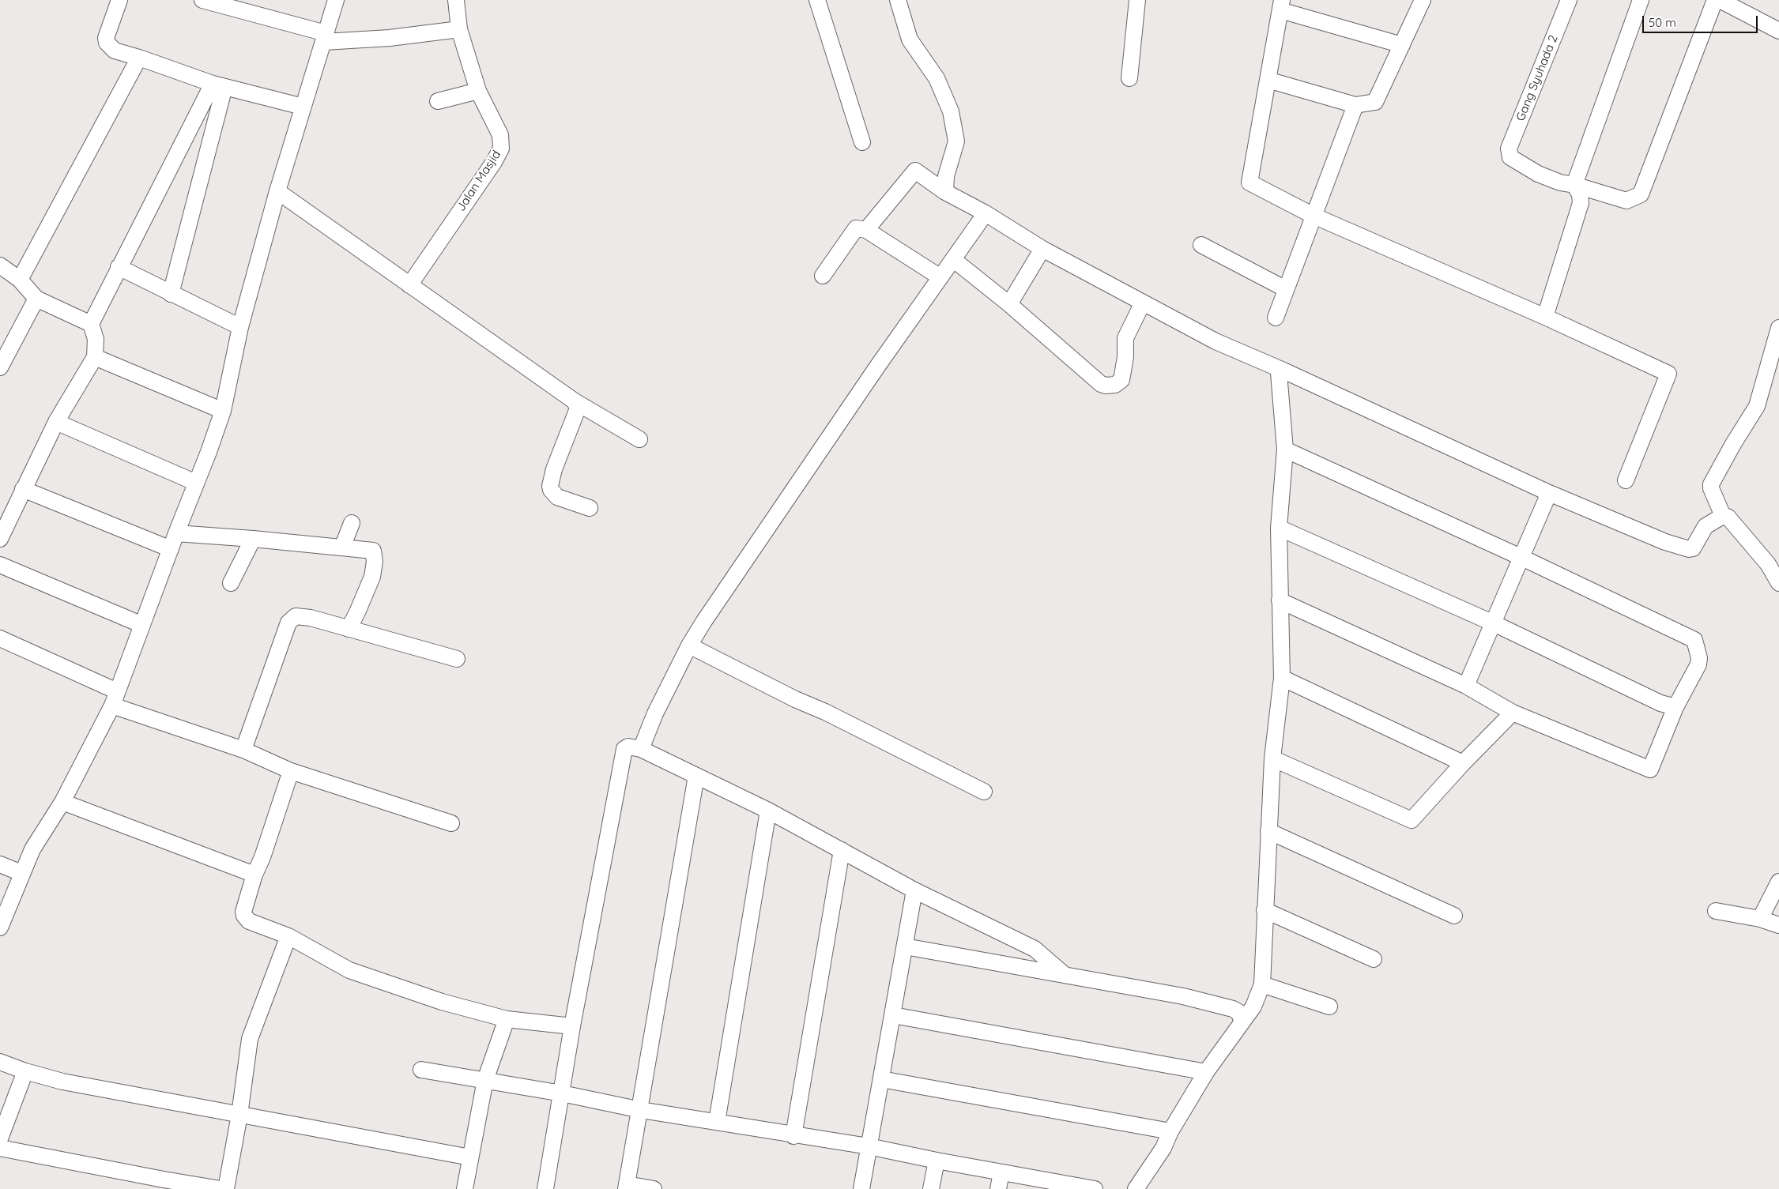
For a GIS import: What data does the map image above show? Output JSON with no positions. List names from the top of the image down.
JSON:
{
  "streets": {
    "street": ["Gang Syuhada 2", "Jalan Masjid"]
  },
  "scale_bar": "50 m"
}
